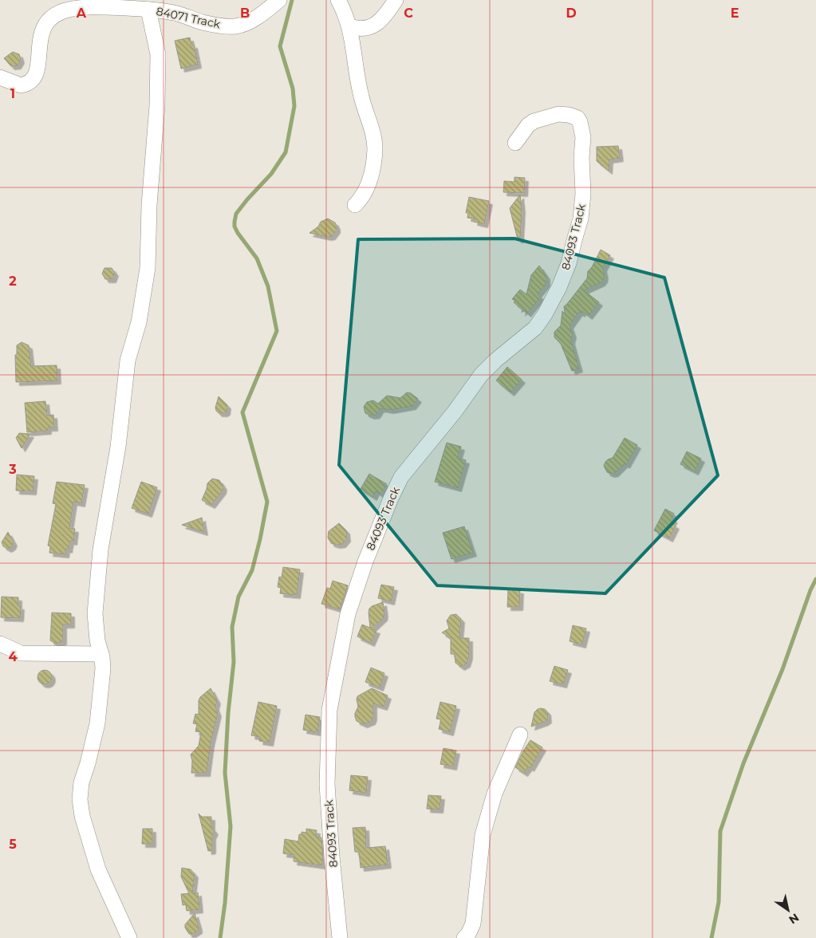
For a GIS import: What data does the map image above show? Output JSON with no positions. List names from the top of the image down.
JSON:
{
  "streets": {
    "street": ["84071 Track", "84093 Track"]
  },
  "north": "bottom right",
  "grid": {
    "columns": [
      "A",
      "B",
      "C",
      "D",
      "E"
    ],
    "rows": [
      "1",
      "2",
      "3",
      "4",
      "5"
    ]
  }
}
